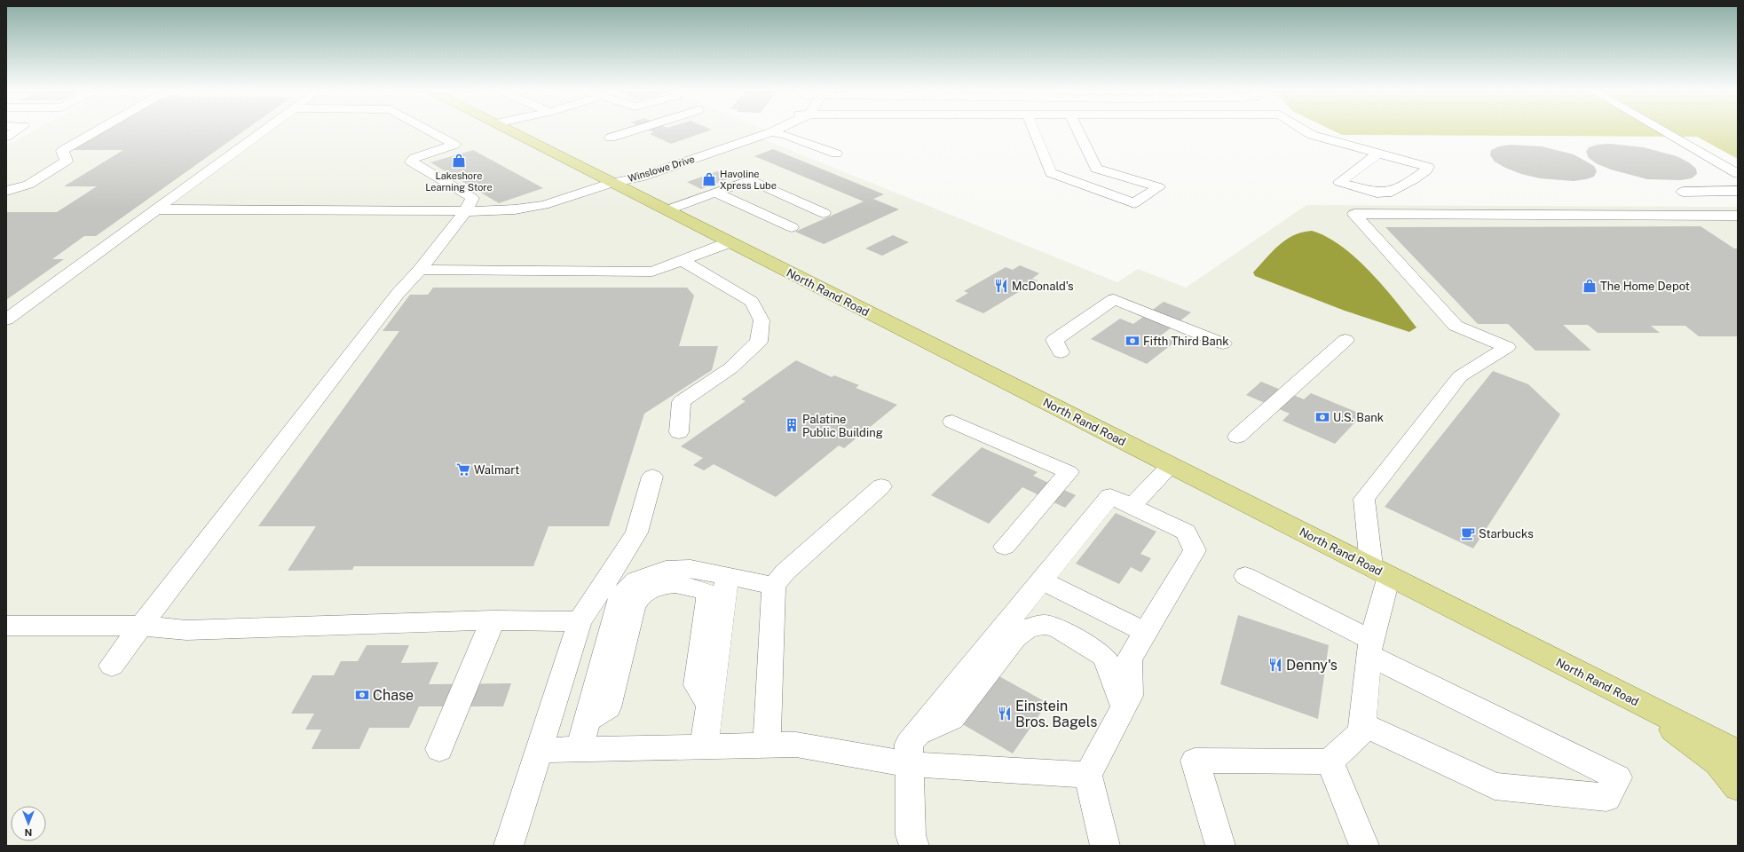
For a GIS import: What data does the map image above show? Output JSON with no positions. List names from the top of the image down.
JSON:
{
  "streets": {
    "main road": ["North Rand Road"],
    "street": ["Winslowe Drive"]
  },
  "crossings": [
    ["Winslowe Drive", "North Rand Road"]
  ],
  "places": {
    "shop": ["Lakeshore Learning Store", "Havoline Xpress Lube", "The Home Depot"],
    "restaurant": ["McDonald's", "Denny's", "Einstein Bros. Bagels"],
    "bank": ["Fifth Third Bank", "U.S. Bank", "Chase"],
    "building": ["Palatine Public Building"],
    "supermarket": ["Walmart"],
    "cafe": ["Starbucks"]
  },
  "north": "bottom"
}
